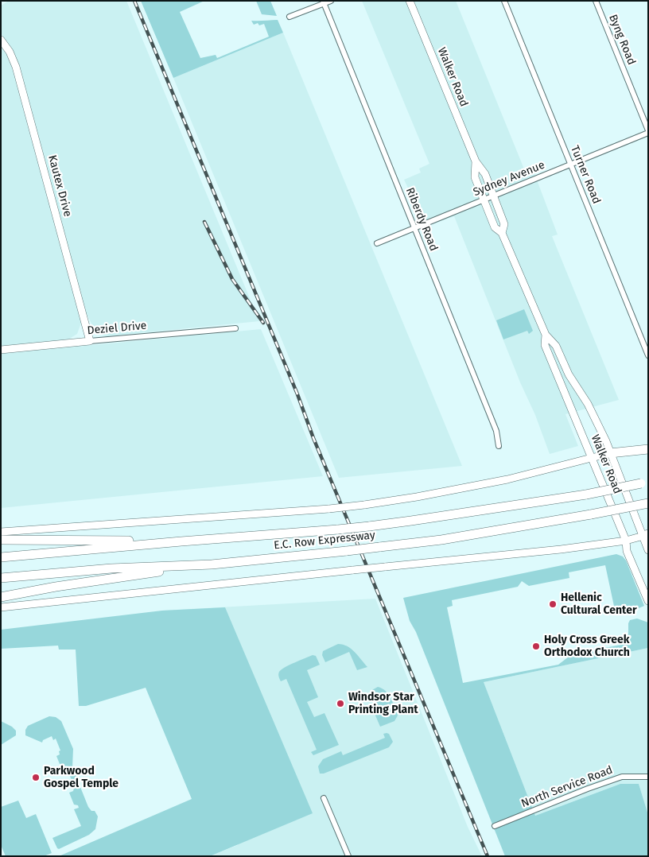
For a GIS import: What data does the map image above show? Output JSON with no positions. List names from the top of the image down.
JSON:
{
  "streets": {
    "highway": ["E.C. Row Expressway"],
    "main road": ["Walker Road", "Kautex Drive", "Deziel Drive"],
    "street": [
      "Byng Road",
      "Turner Road",
      "Sydney Avenue",
      "Riberdy Road",
      "North Service Road"
    ]
  },
  "crossings": [
    ["Byng Road", "Sydney Avenue"],
    ["Walker Road", "Sydney Avenue"],
    ["Turner Road", "Sydney Avenue"],
    ["Sydney Avenue", "Riberdy Road"],
    ["Kautex Drive", "Deziel Drive"]
  ],
  "places": [
    "Hellenic Cultural Center",
    "Holy Cross Greek Orthodox Church",
    "Windsor Star Printing Plant",
    "Parkwood Gospel Temple"
  ]
}
